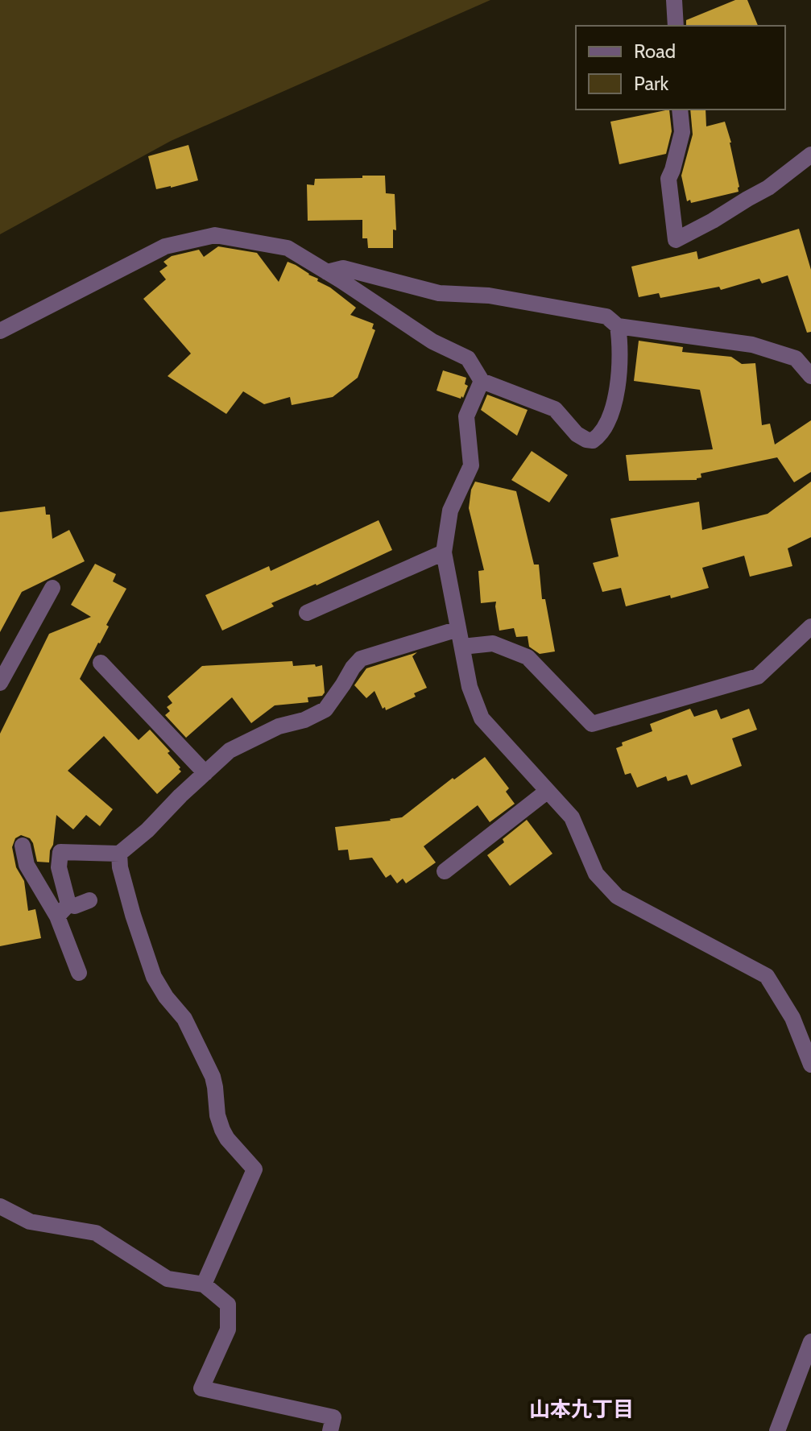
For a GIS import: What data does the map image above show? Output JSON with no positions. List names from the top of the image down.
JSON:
{
  "districts": ["山本九丁目"],
  "legend": ["Road", "Park"]
}
